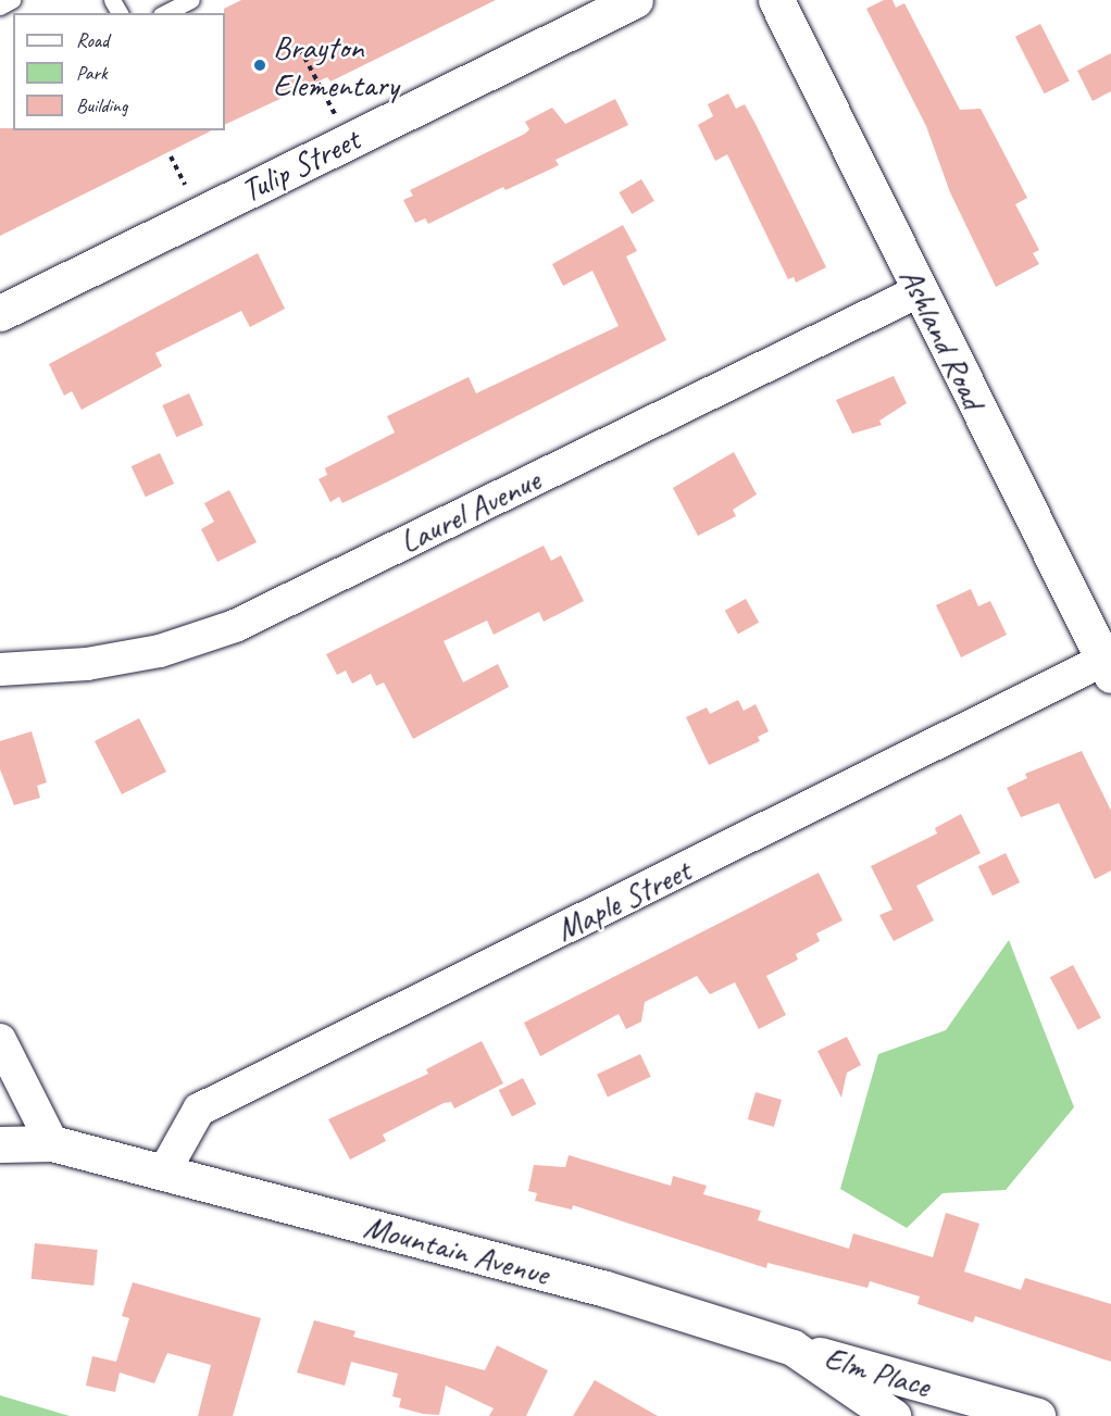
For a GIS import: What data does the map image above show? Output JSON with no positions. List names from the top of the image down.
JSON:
{
  "streets": {
    "street": [
      "Tulip Street",
      "Ashland Road",
      "Laurel Avenue",
      "Maple Street",
      "Mountain Avenue",
      "Elm Place"
    ]
  },
  "crossings": [
    ["Ashland Road", "Laurel Avenue"],
    ["Ashland Road", "Maple Street"],
    ["Maple Street", "Mountain Avenue"],
    ["Mountain Avenue", "Elm Place"]
  ],
  "places": ["Brayton Elementary"],
  "legend": ["Road", "Park", "Building"]
}
